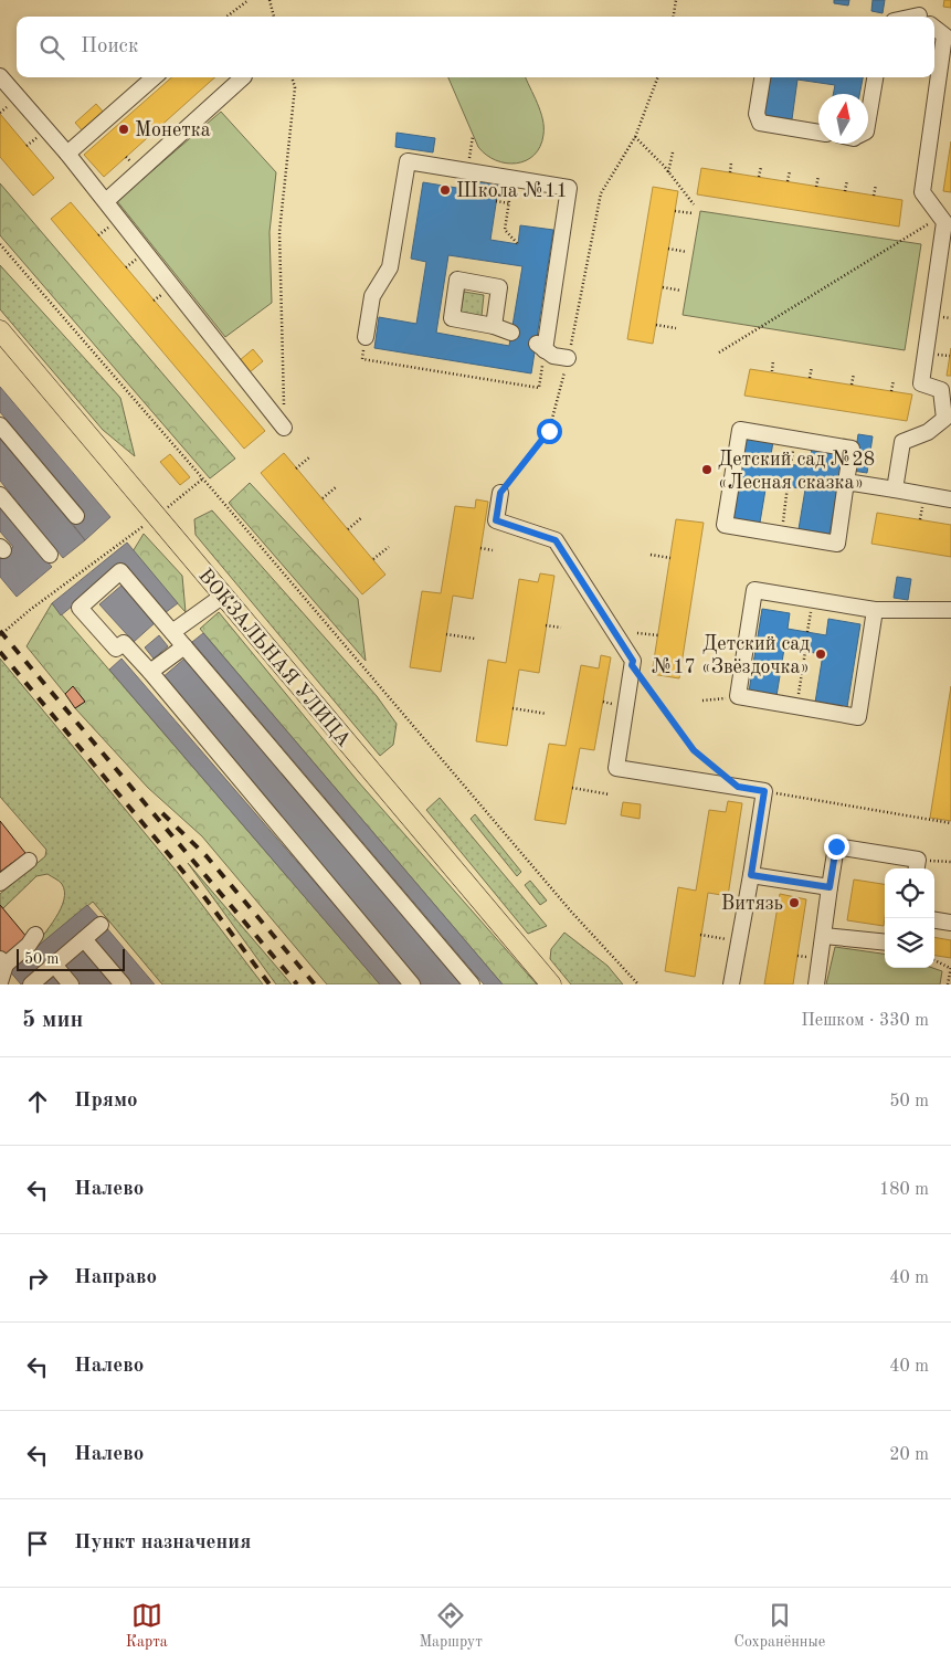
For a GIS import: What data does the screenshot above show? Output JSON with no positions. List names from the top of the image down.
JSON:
{
  "streets": {
    "main road": ["ВОКЗАЛЬНАЯ УЛИЦА"]
  },
  "places": [
    "Монетка",
    "Школа №11",
    "Детский сад №28 «Лесная сказка»",
    "Детский сад №17 «Звёздочка»",
    "Витязь"
  ],
  "scale_bar": "50 m",
  "north": "top",
  "page": {
    "search": "Поиск",
    "scale": "50 m",
    "heading": ["5 мин", "Пешком · 330 m"],
    "list": [
      ["Прямо", "50 m"],
      ["Налево", "180 m"],
      ["Направо", "40 m"],
      ["Налево", "40 m"],
      ["Налево", "20 m"],
      "Пункт назначения"
    ],
    "nav": ["Карта", "Маршрут", "Сохранённые"]
  }
}
